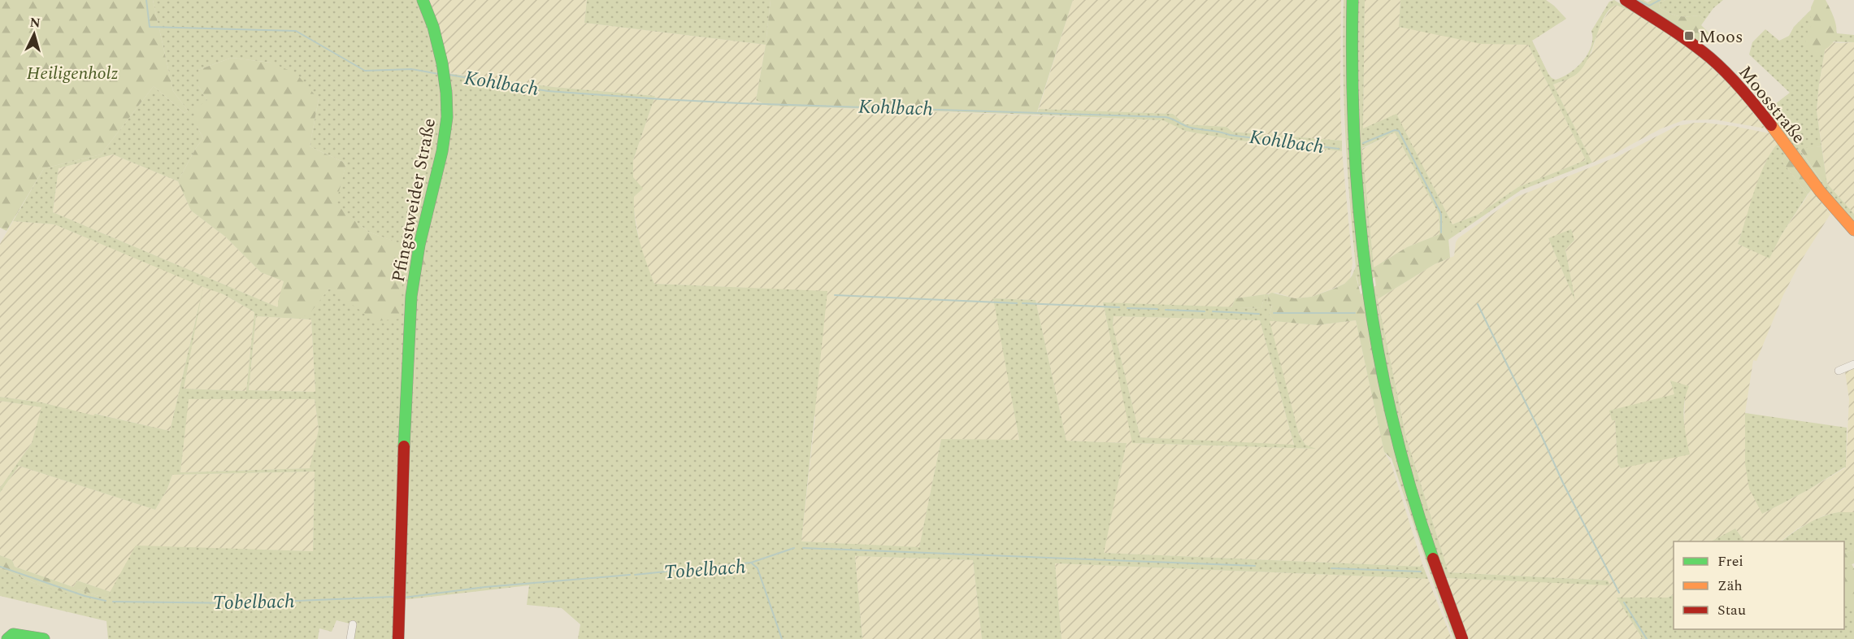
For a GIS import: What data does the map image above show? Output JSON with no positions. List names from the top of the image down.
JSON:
{
  "streets": {
    "street": ["Moosstraße", "Pfingstweider Straße"]
  },
  "water": ["Kohlbach", "Tobelbach"],
  "parks": ["Heiligenholz"],
  "places": {
    "transit": ["Moos"]
  },
  "legend": ["Frei", "Zäh", "Stau"],
  "north": "top"
}
